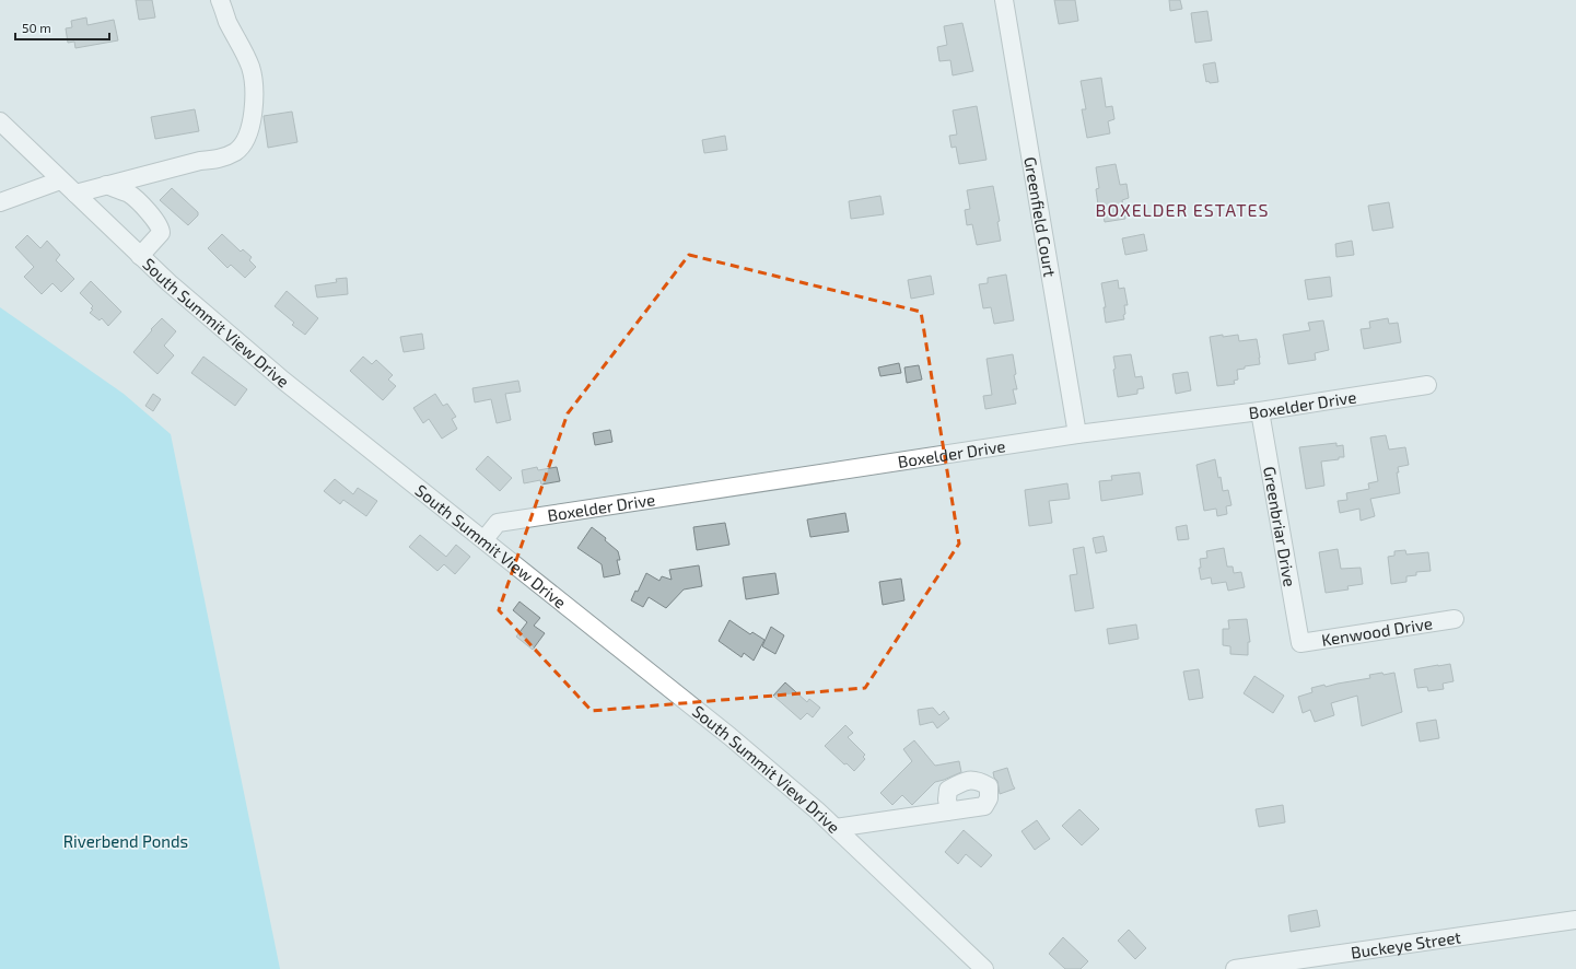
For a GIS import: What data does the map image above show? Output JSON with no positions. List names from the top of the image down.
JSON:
{
  "streets": {
    "street": [
      "Greenfield Court",
      "South Summit View Drive",
      "Boxelder Drive",
      "Greenbriar Drive",
      "Kenwood Drive",
      "Buckeye Street"
    ]
  },
  "crossings": [
    ["Greenfield Court", "Boxelder Drive"],
    ["South Summit View Drive", "Boxelder Drive"],
    ["Boxelder Drive", "Greenbriar Drive"],
    ["Greenbriar Drive", "Kenwood Drive"]
  ],
  "districts": ["BOXELDER ESTATES"],
  "parks": ["Riverbend Ponds"],
  "scale_bar": "50 m"
}
